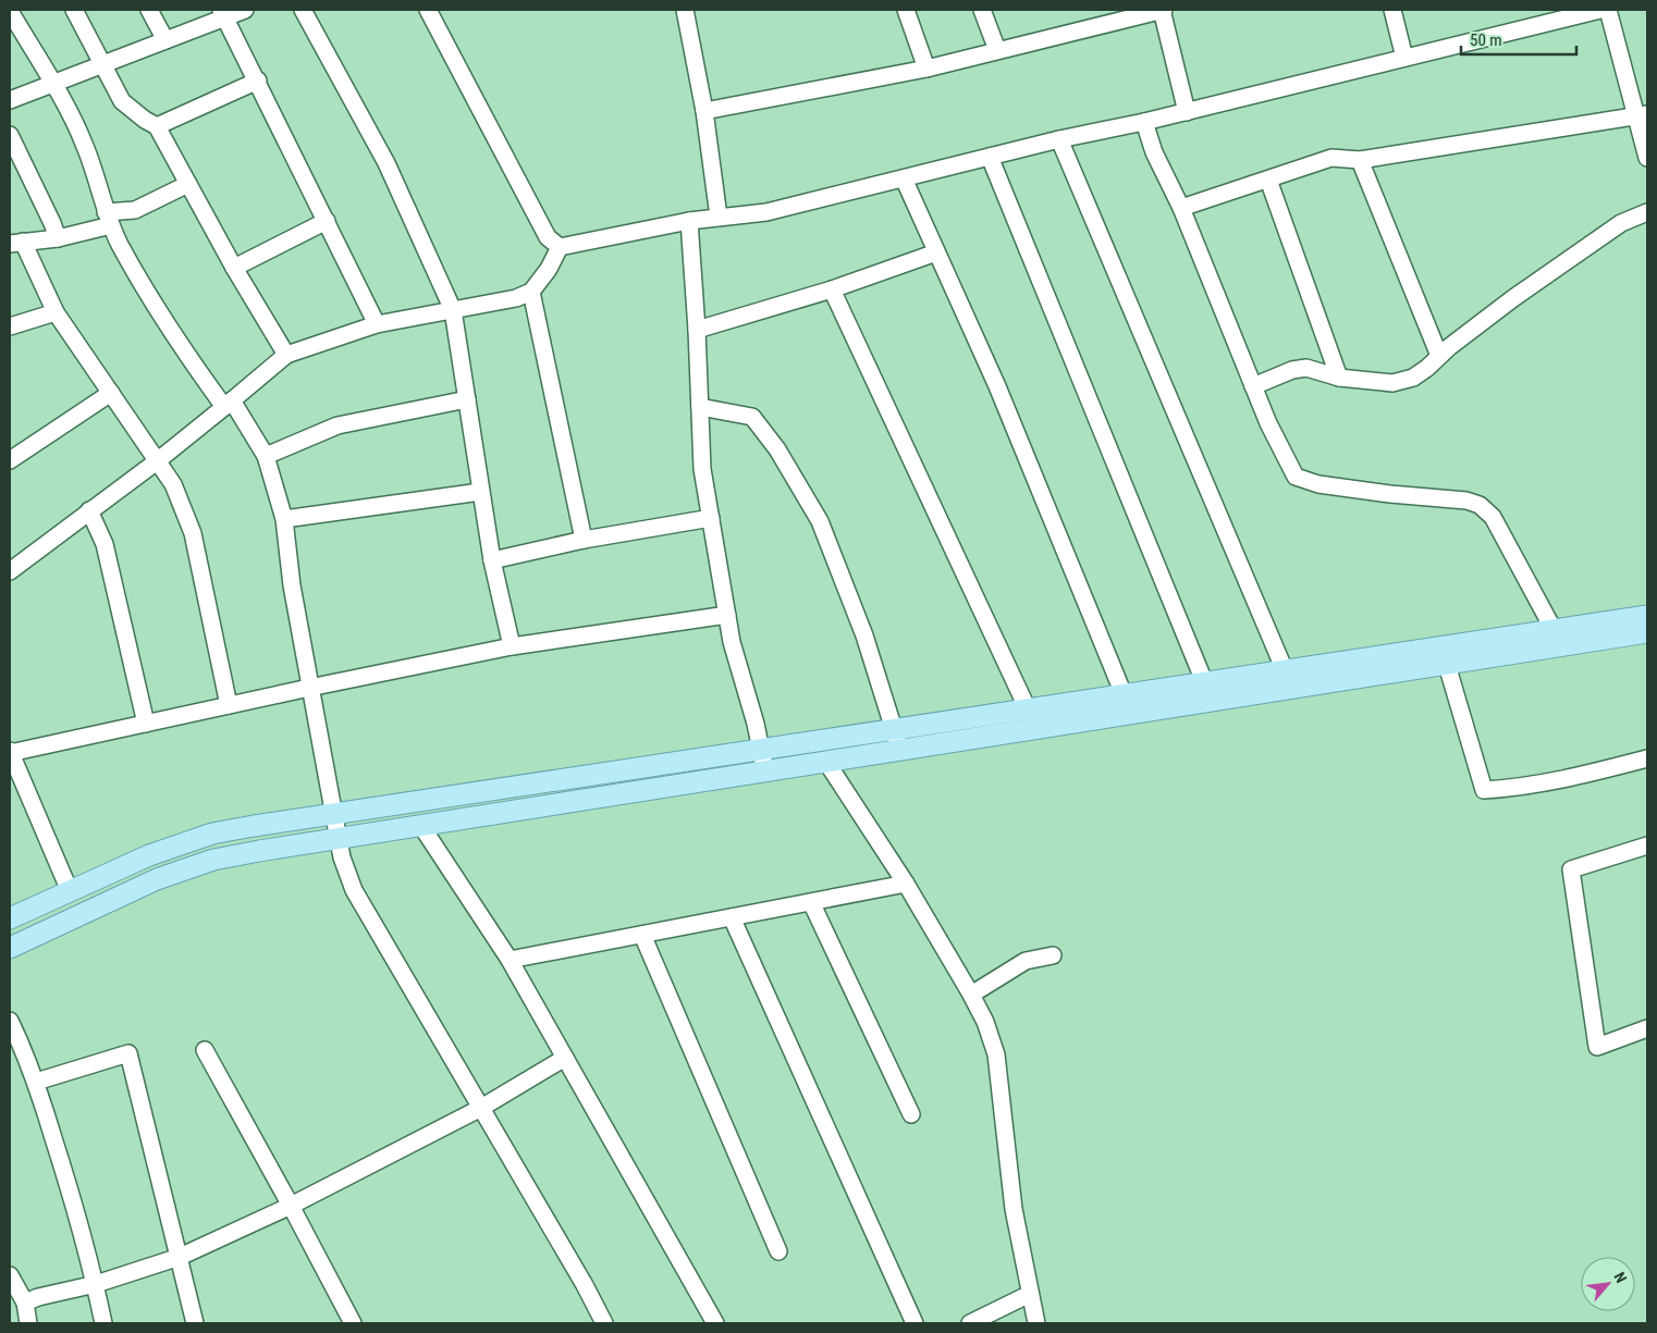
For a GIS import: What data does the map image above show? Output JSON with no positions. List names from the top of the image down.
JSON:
{
  "scale_bar": "50 m",
  "north": "top right"
}
